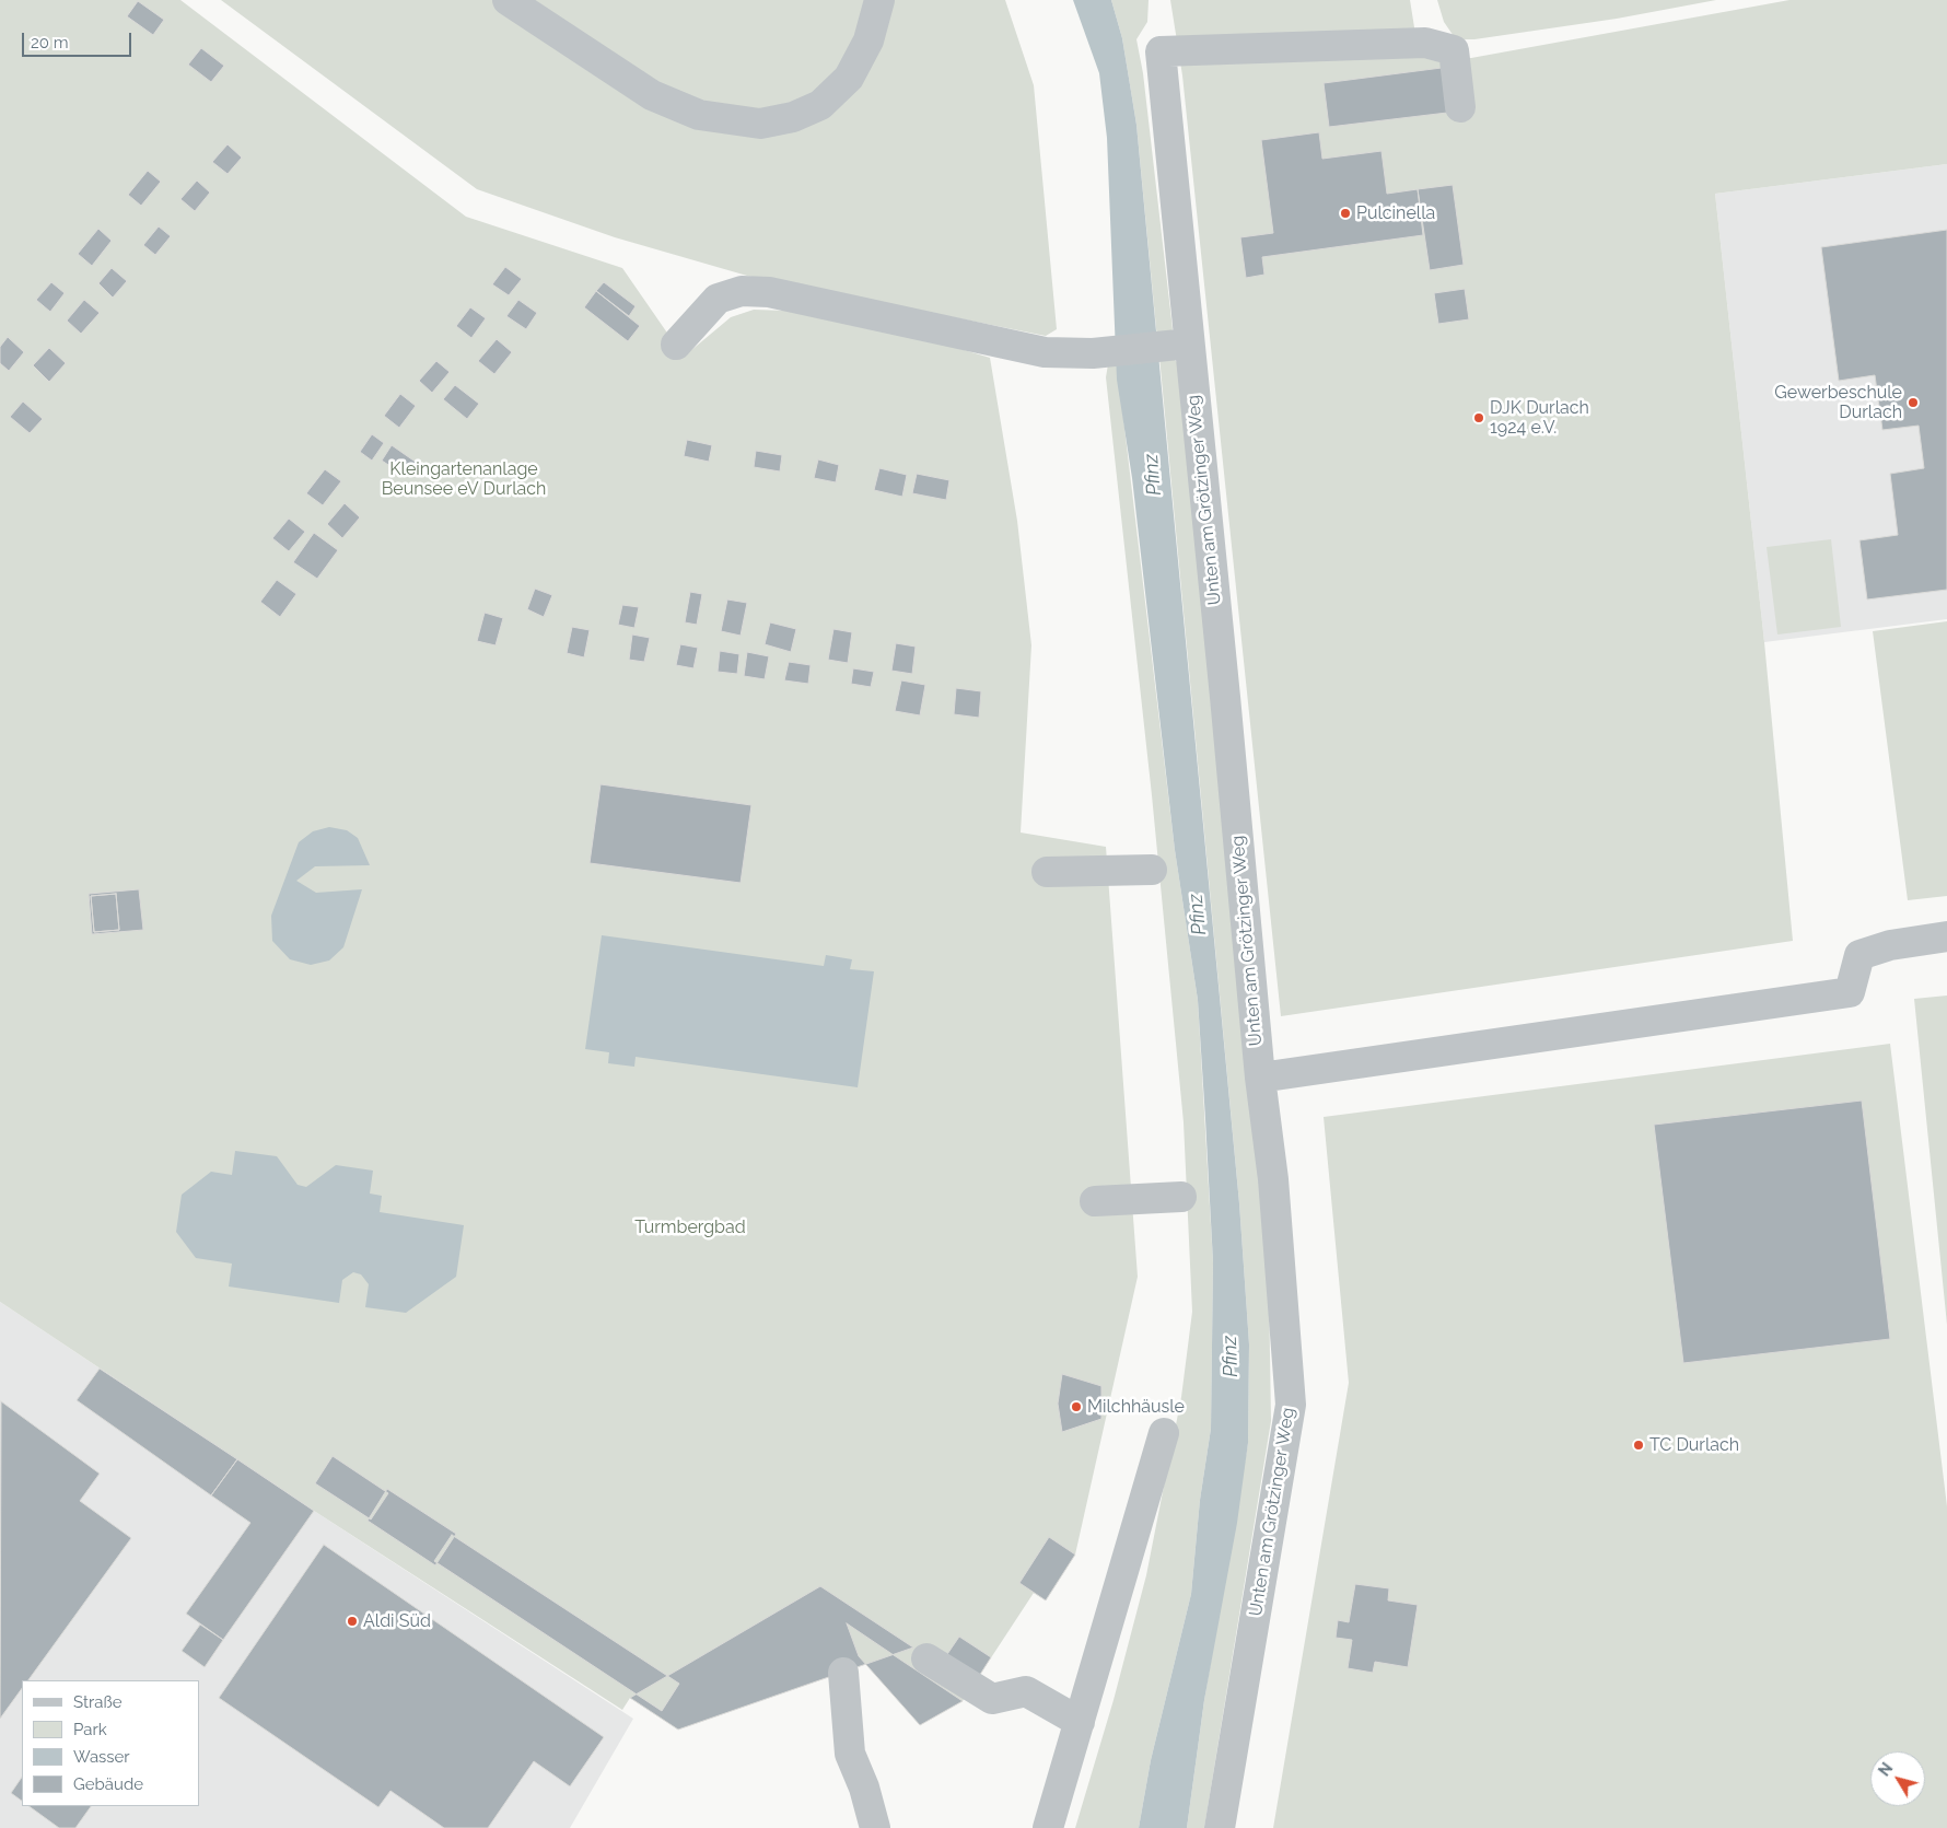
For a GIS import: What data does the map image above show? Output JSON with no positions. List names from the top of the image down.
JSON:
{
  "streets": {
    "lane": ["Unten am Grötzinger Weg"]
  },
  "water": ["Pfinz"],
  "parks": ["Kleingartenanlage Beunsee eV Durlach", "Turmbergbad"],
  "places": [
    "Pulcinella",
    "Gewerbeschule Durlach",
    "DJK Durlach 1924 e.V.",
    "Milchhäusle",
    "TC Durlach",
    "Aldi Süd"
  ],
  "legend": [
    "Straße",
    "Park",
    "Wasser",
    "Gebäude"
  ],
  "scale_bar": "20 m",
  "north": "top left"
}
